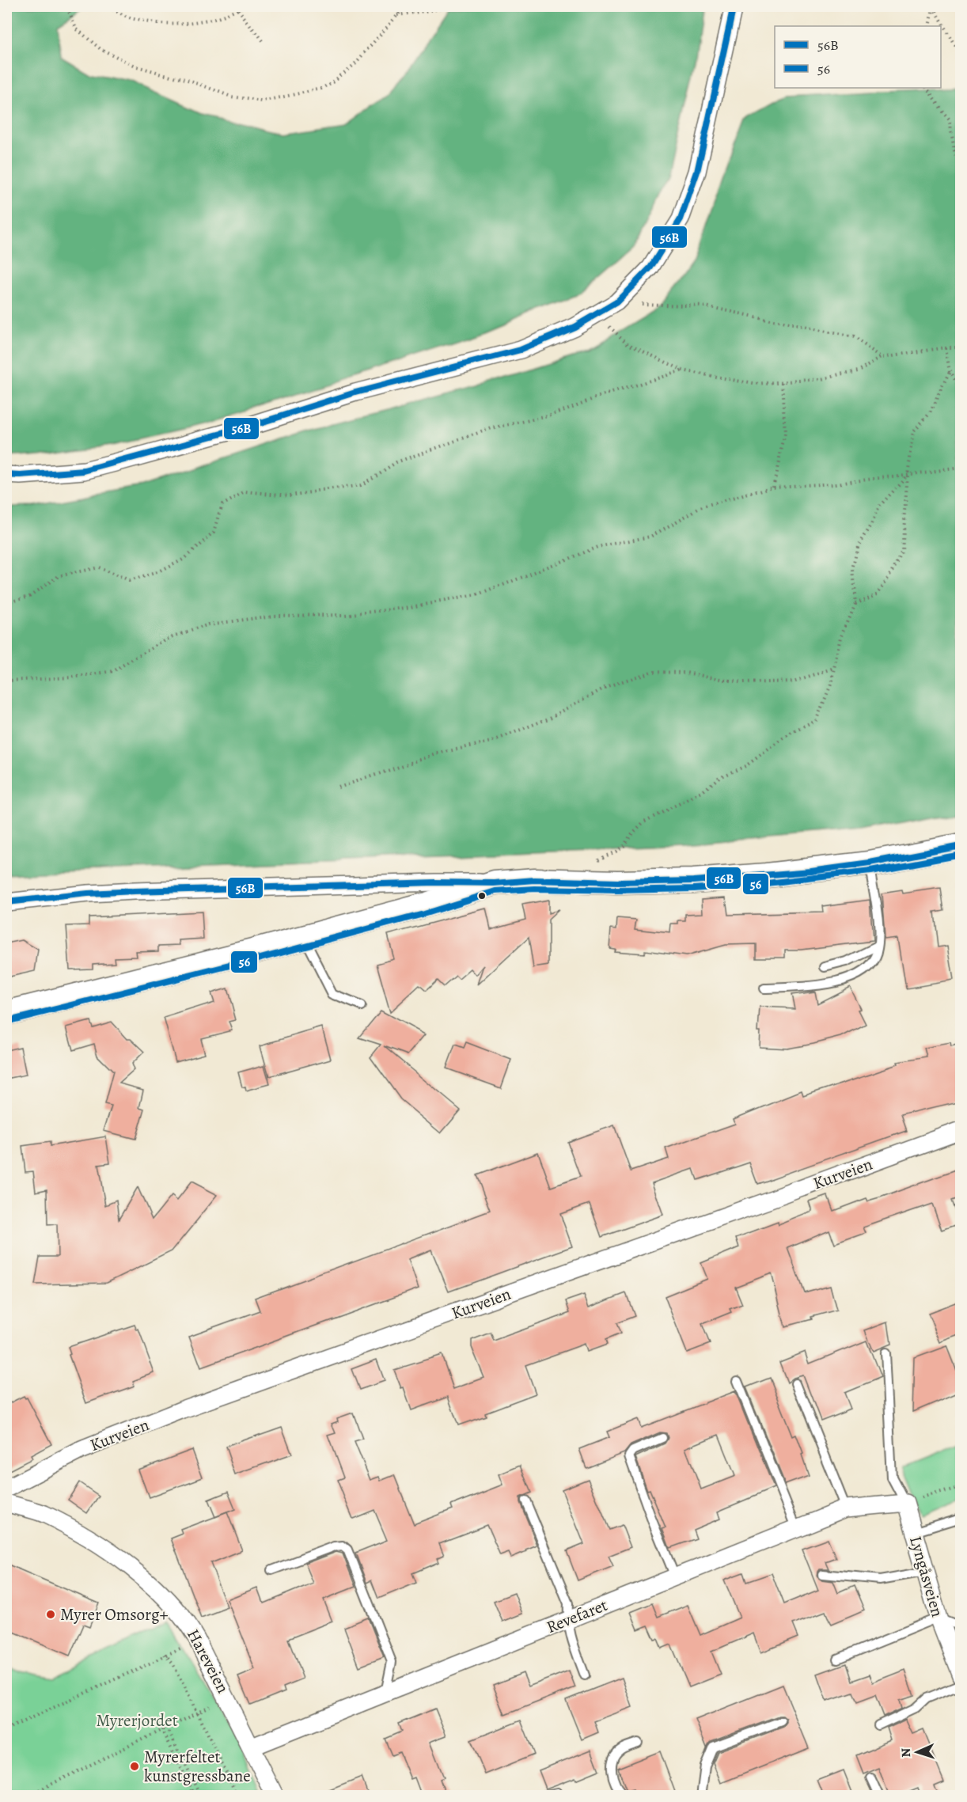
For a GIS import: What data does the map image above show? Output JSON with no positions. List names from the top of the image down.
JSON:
{
  "streets": {
    "street": [
      "Kurveien",
      "Lyngåsveien",
      "Revefaret",
      "Hareveien"
    ]
  },
  "crossings": [
    ["Lyngåsveien", "Revefaret"],
    ["Revefaret", "Hareveien"]
  ],
  "parks": ["Myrerjordet"],
  "places": ["Myrer Omsorg+", "Myrerfeltet kunstgressbane"],
  "lines": ["transit line 56B", "transit line 56"],
  "legend": ["56B", "56"],
  "north": "left"
}
